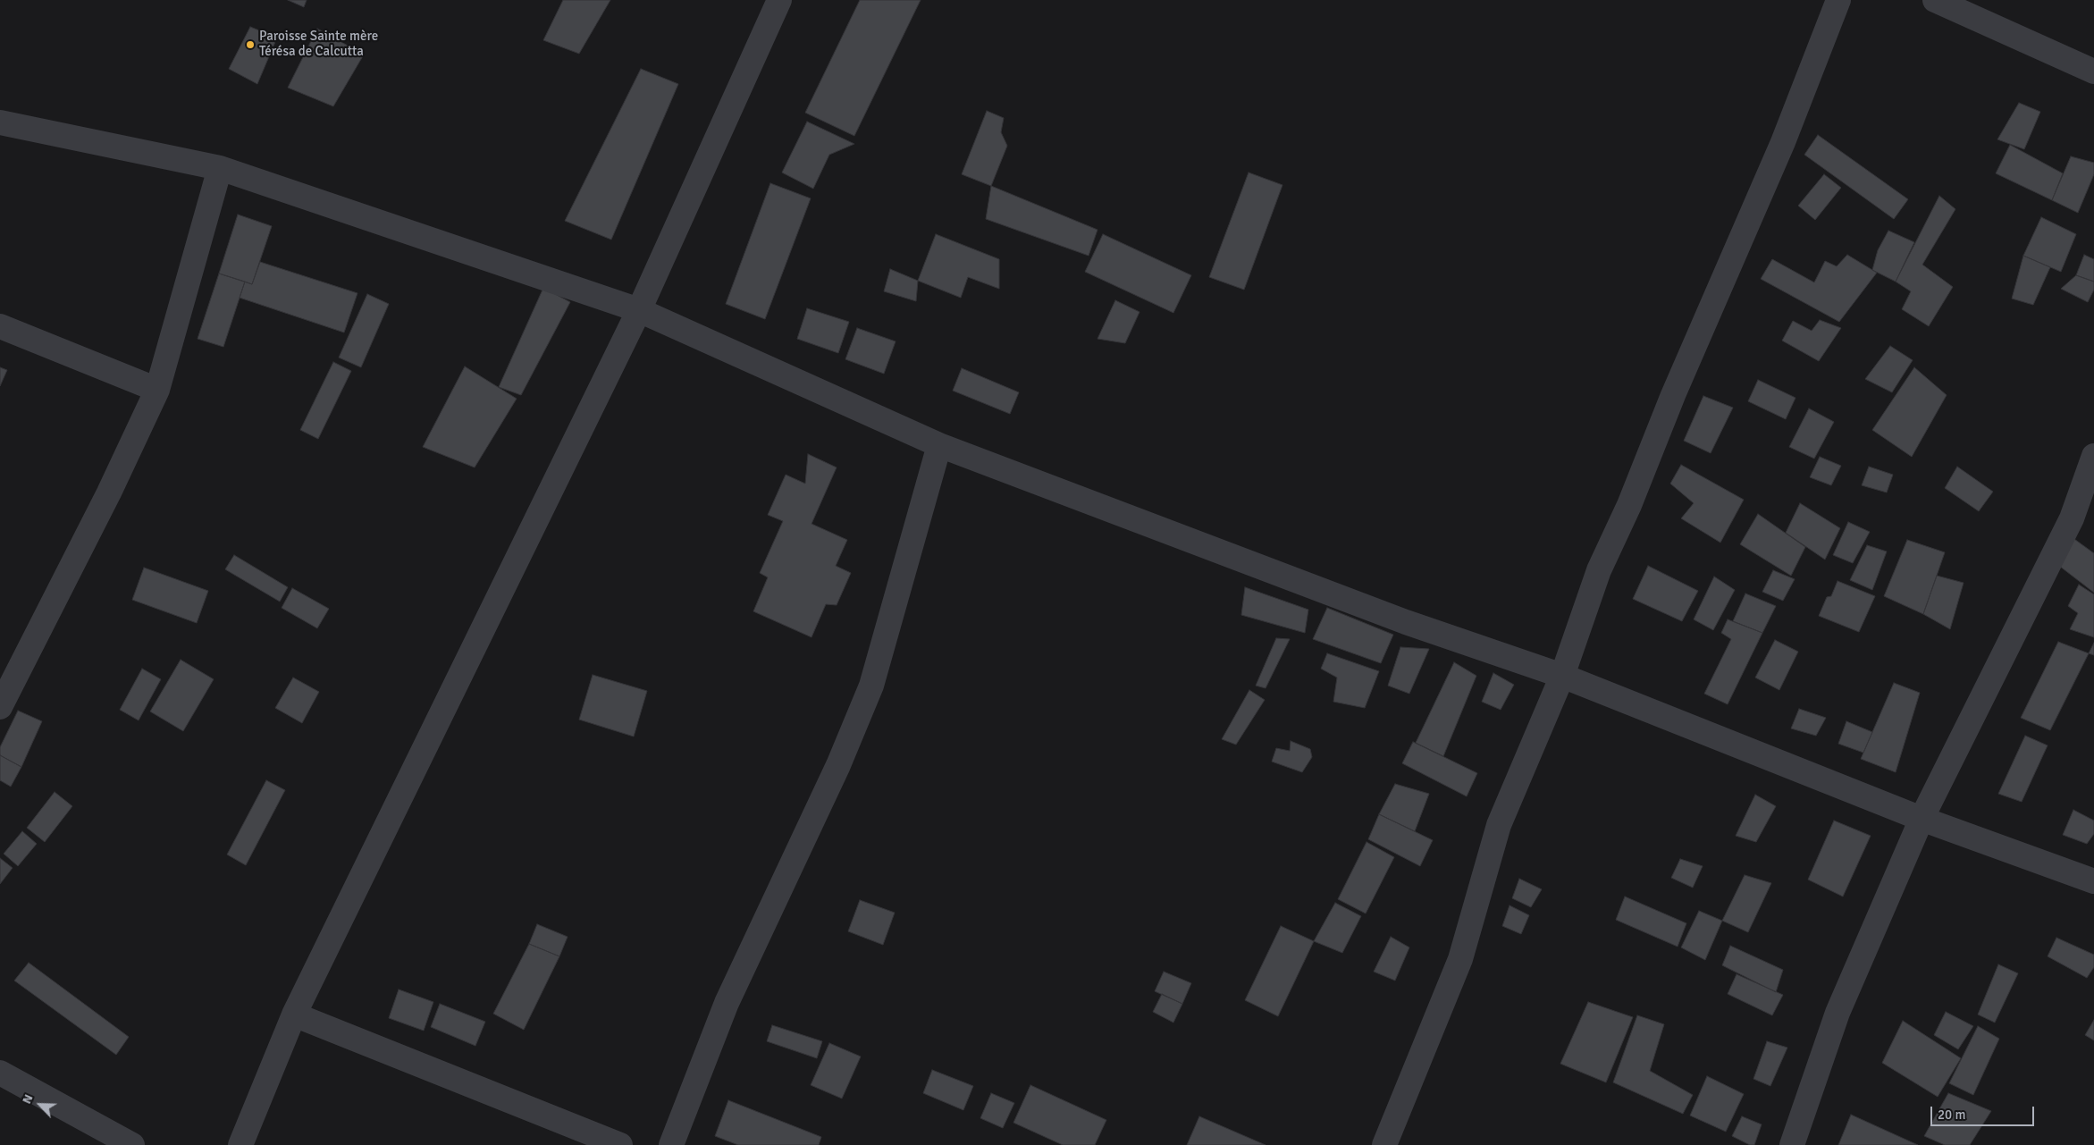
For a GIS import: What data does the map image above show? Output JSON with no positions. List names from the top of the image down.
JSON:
{
  "places": ["Paroisse Sainte mère Térésa de Calcutta"],
  "scale_bar": "20 m",
  "north": "top left"
}
